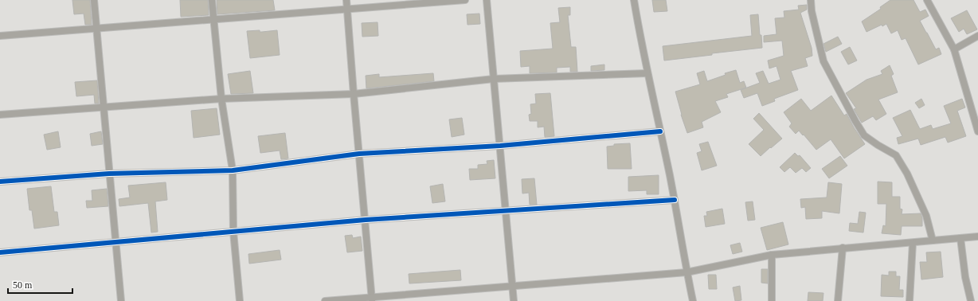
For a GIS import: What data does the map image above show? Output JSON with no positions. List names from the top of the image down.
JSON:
{
  "scale_bar": "50 m"
}
